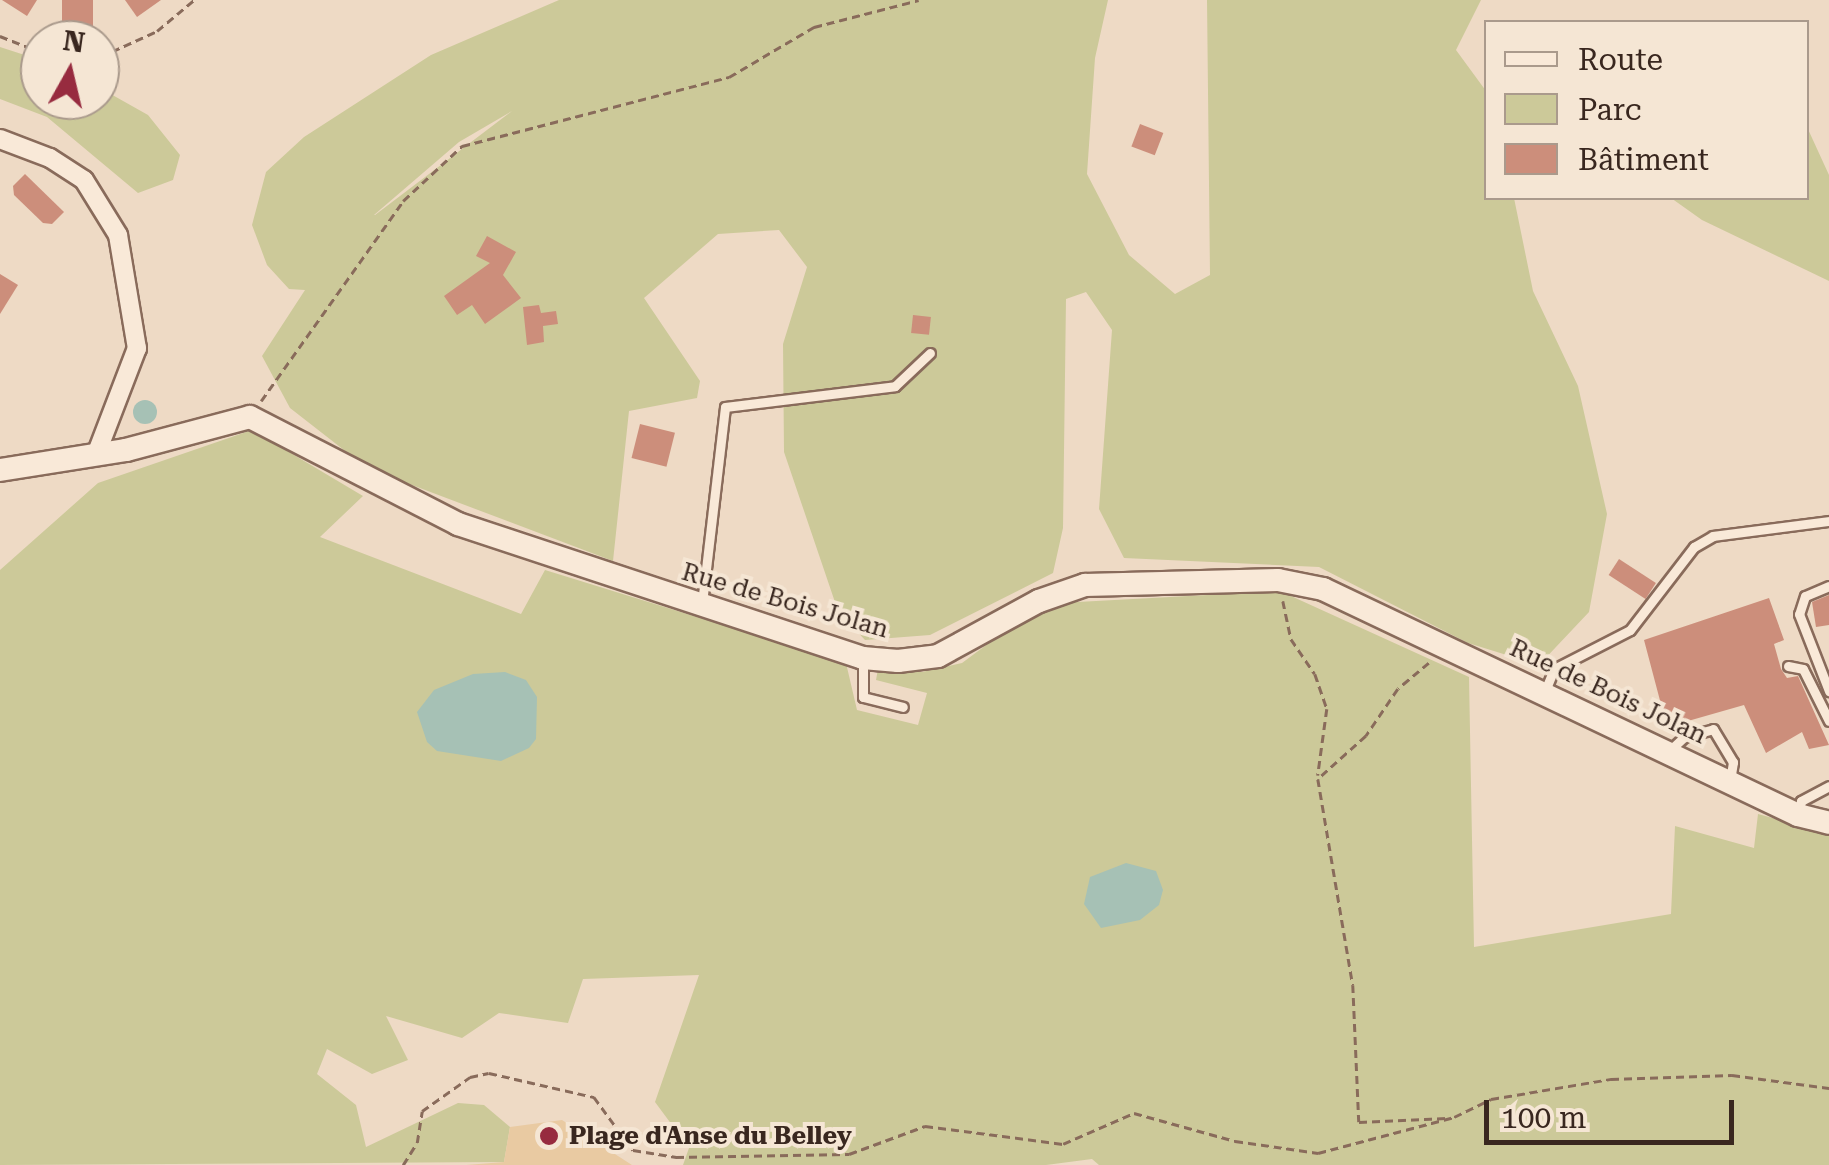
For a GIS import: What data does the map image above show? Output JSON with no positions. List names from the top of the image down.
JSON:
{
  "streets": {
    "street": ["Rue de Bois Jolan"]
  },
  "places": ["Plage d'Anse du Belley"],
  "legend": ["Route", "Parc", "Bâtiment"],
  "scale_bar": "100 m",
  "north": "top"
}
